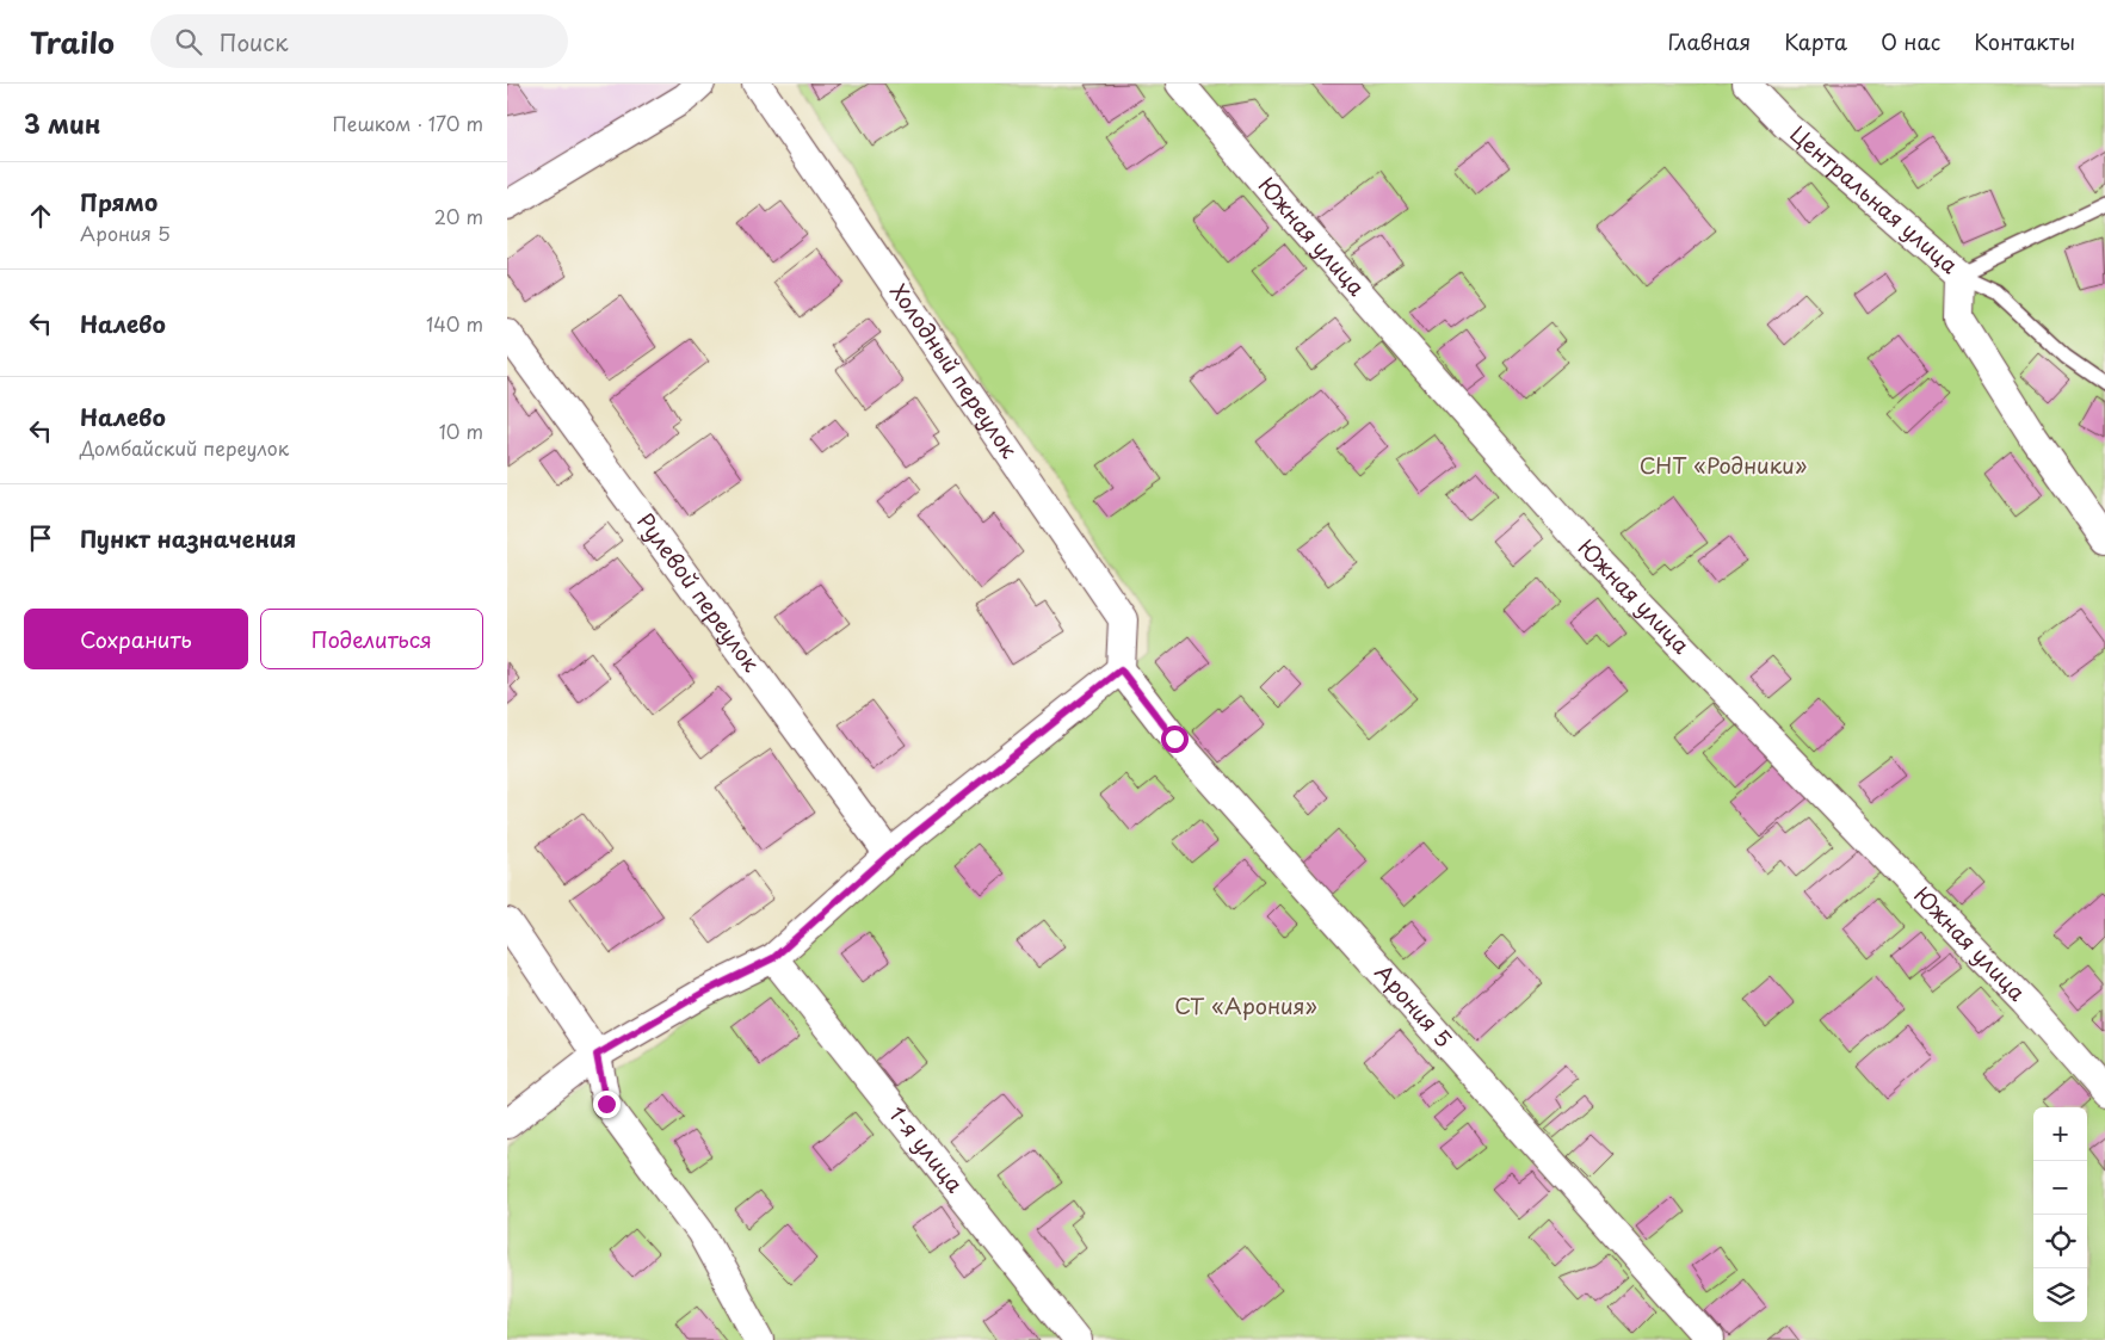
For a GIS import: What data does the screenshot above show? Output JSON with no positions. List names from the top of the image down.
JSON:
{
  "streets": {
    "street": [
      "Центральная улица",
      "Южная улица",
      "Холодный переулок",
      "Рулевой переулок",
      "Арония 5",
      "1-я улица"
    ]
  },
  "crossings": [
    ["Холодный переулок", "Арония 5"]
  ],
  "parks": ["СНТ «Родники»", "СТ «Арония»"],
  "page": {
    "header": "Trailo",
    "search": "Поиск",
    "nav": [
      "Главная",
      "Карта",
      "О нас",
      "Контакты"
    ],
    "heading": ["3 мин", "Пешком · 170 m"],
    "list": [
      ["Прямо", "Арония 5", "20 m"],
      ["Налево", "140 m"],
      ["Налево", "Домбайский переулок", "10 m"],
      "Пункт назначения"
    ],
    "buttons": ["Сохранить", "Поделиться"],
    "map_buttons": ["+", "−"]
  }
}
